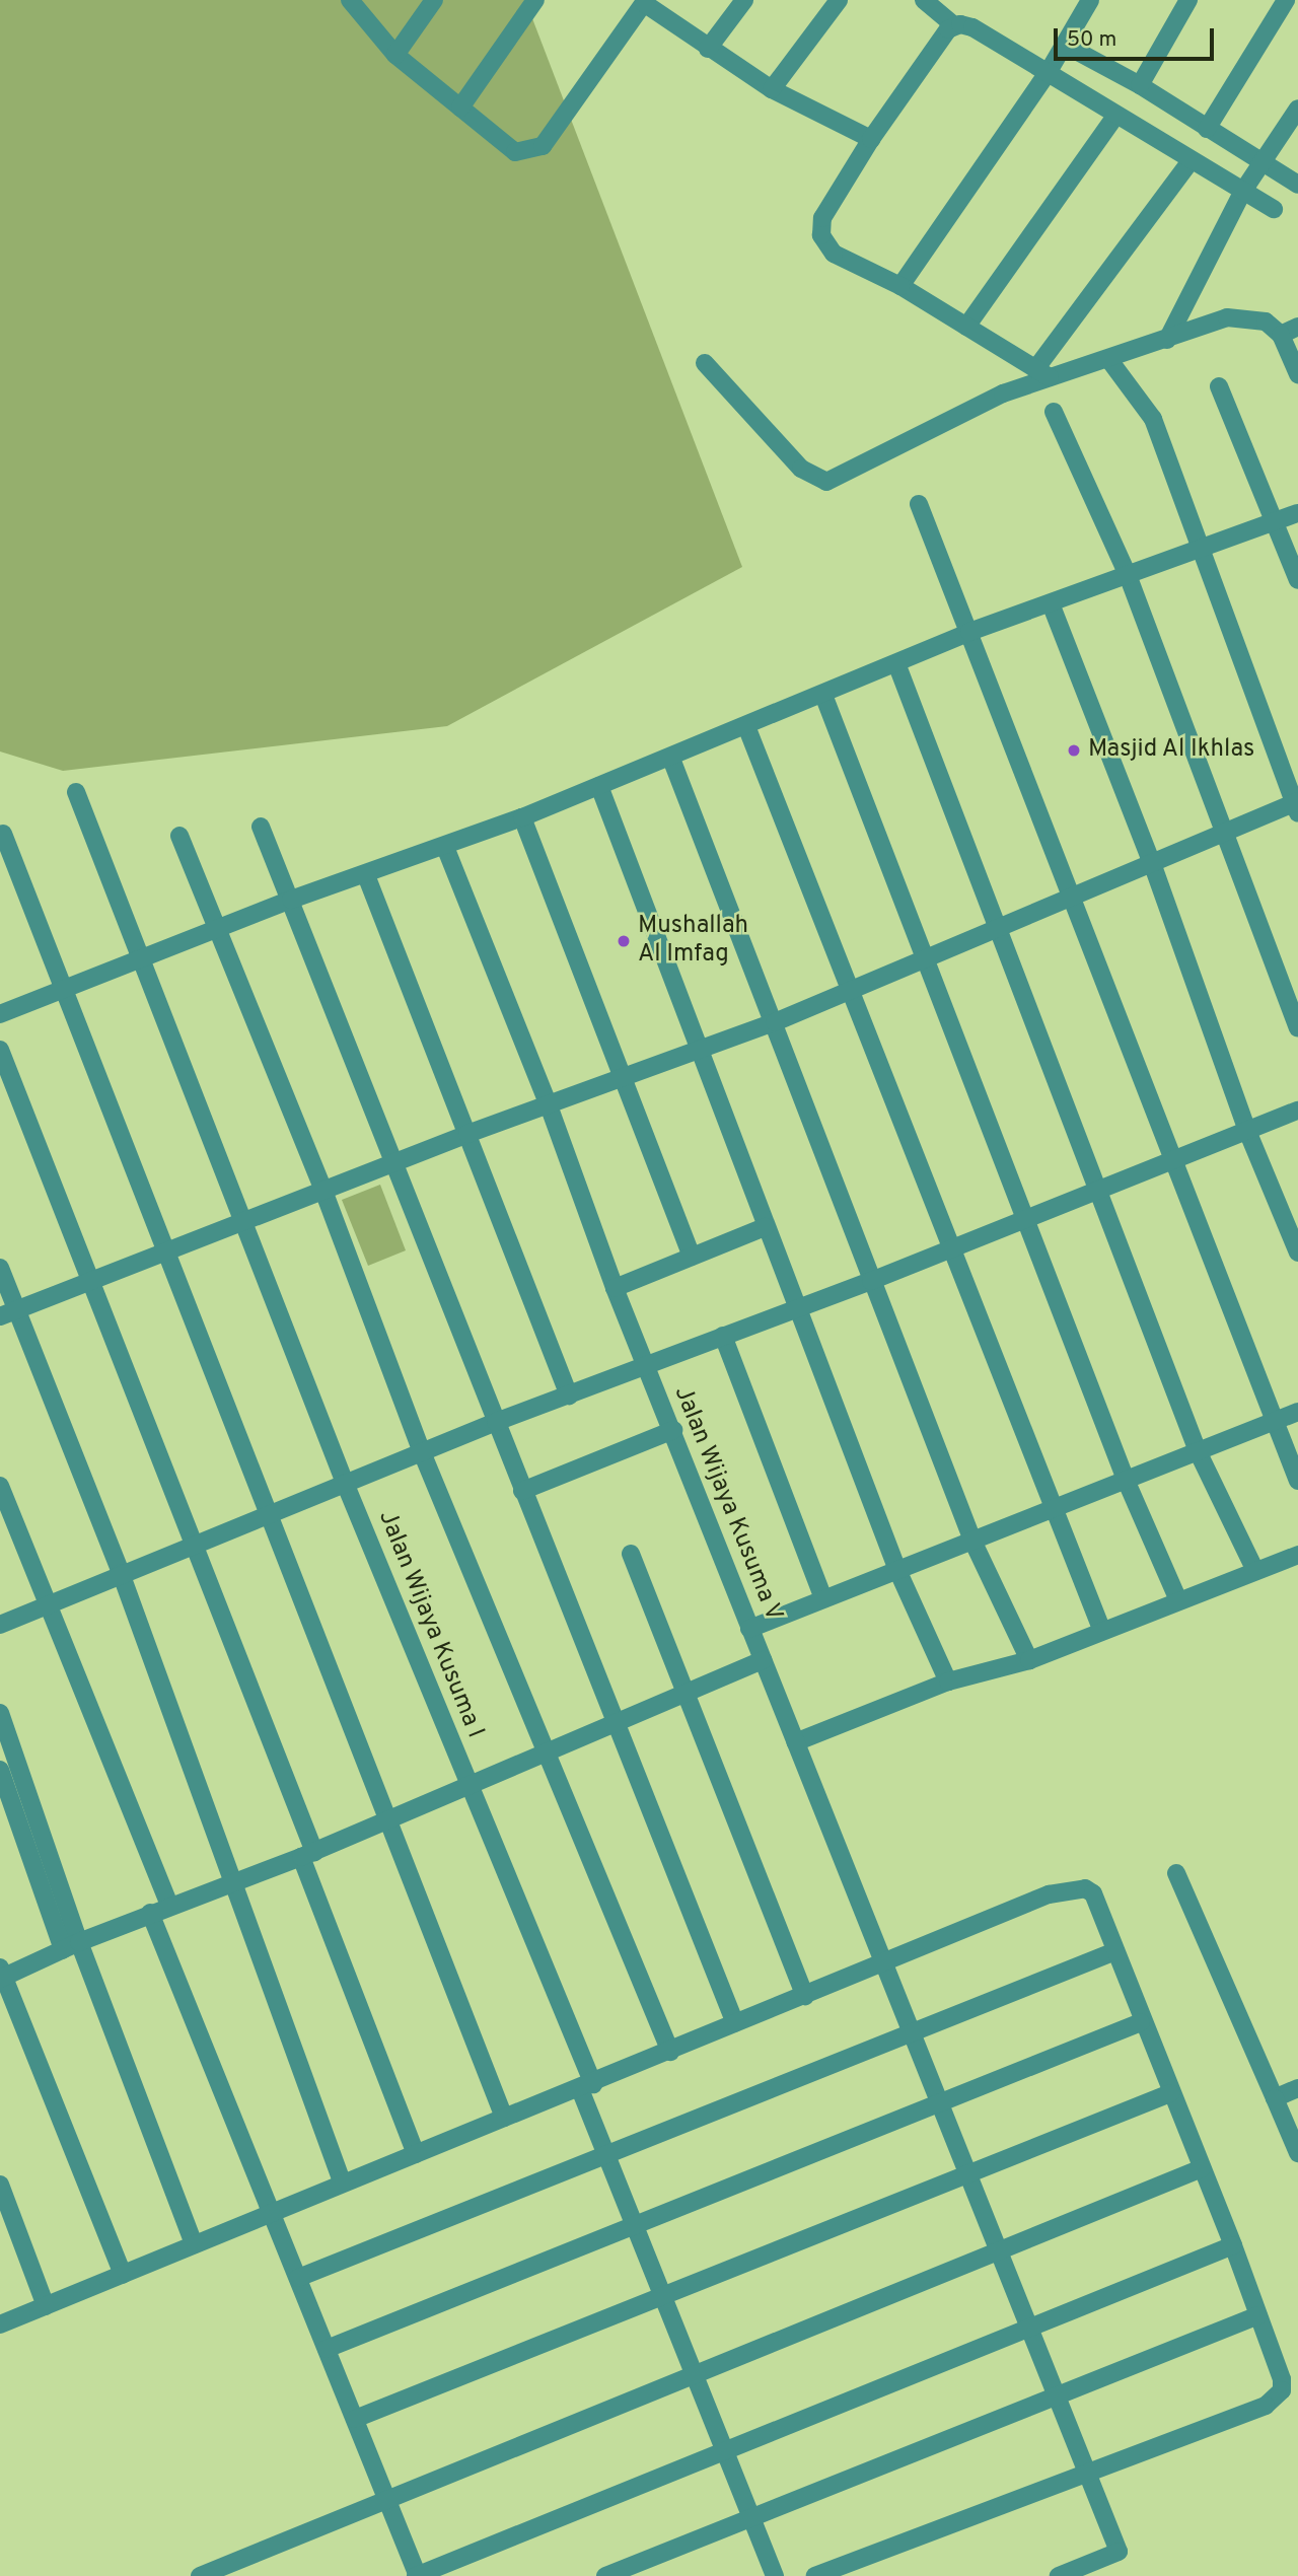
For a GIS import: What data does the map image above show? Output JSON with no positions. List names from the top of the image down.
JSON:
{
  "streets": {
    "street": ["Jalan Wijaya Kusuma V", "Jalan Wijaya Kusuma I"]
  },
  "places": ["Masjid Al Ikhlas", "Mushallah Al Imfag"],
  "scale_bar": "50 m"
}
